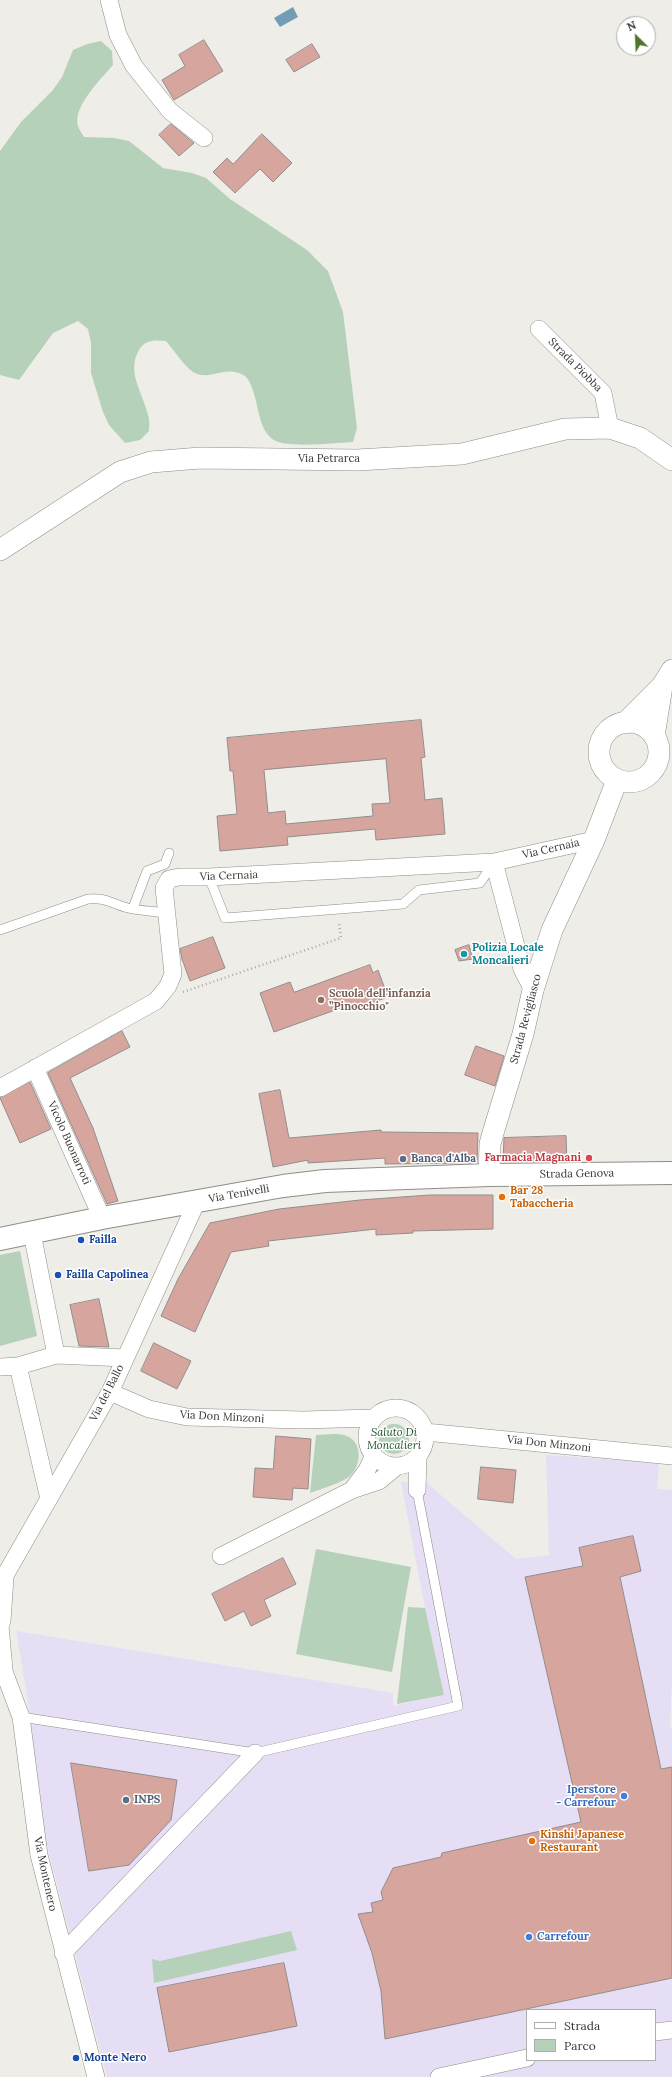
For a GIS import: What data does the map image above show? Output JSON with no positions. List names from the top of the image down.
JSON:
{
  "streets": {
    "main road": ["Strada Genova", "Via Tenivelli"],
    "street": [
      "Strada Piobba",
      "Via Petrarca",
      "Via Cernaia",
      "Strada Revigliasco",
      "Vicolo Buonarroti",
      "Via del Ballo",
      "Via Don Minzoni",
      "Via Montenero"
    ]
  },
  "crossings": [
    ["Strada Piobba", "Via Petrarca"],
    ["Via Cernaia", "Strada Revigliasco"],
    ["Via Cernaia", "Vicolo Buonarroti"],
    ["Strada Revigliasco", "Strada Genova"],
    ["Strada Revigliasco", "Via Tenivelli"],
    ["Vicolo Buonarroti", "Via Tenivelli"],
    ["Strada Genova", "Via Tenivelli"],
    ["Via Tenivelli", "Via del Ballo"],
    ["Via del Ballo", "Via Don Minzoni"],
    ["Via del Ballo", "Via Montenero"]
  ],
  "parks": ["Saluto Di Moncalieri"],
  "places": [
    "Polizia Locale Moncalieri",
    "Scuola dell’infanzia ”Pinocchio\"",
    "Farmacia Magnani",
    "Banca d'Alba",
    "Bar 28 Tabaccheria",
    "Failla",
    "Failla Capolinea",
    "Iperstore - Carrefour",
    "INPS",
    "Kinshi Japanese Restaurant",
    "Carrefour",
    "Monte Nero"
  ],
  "legend": ["Strada", "Parco"],
  "north": "top left"
}
